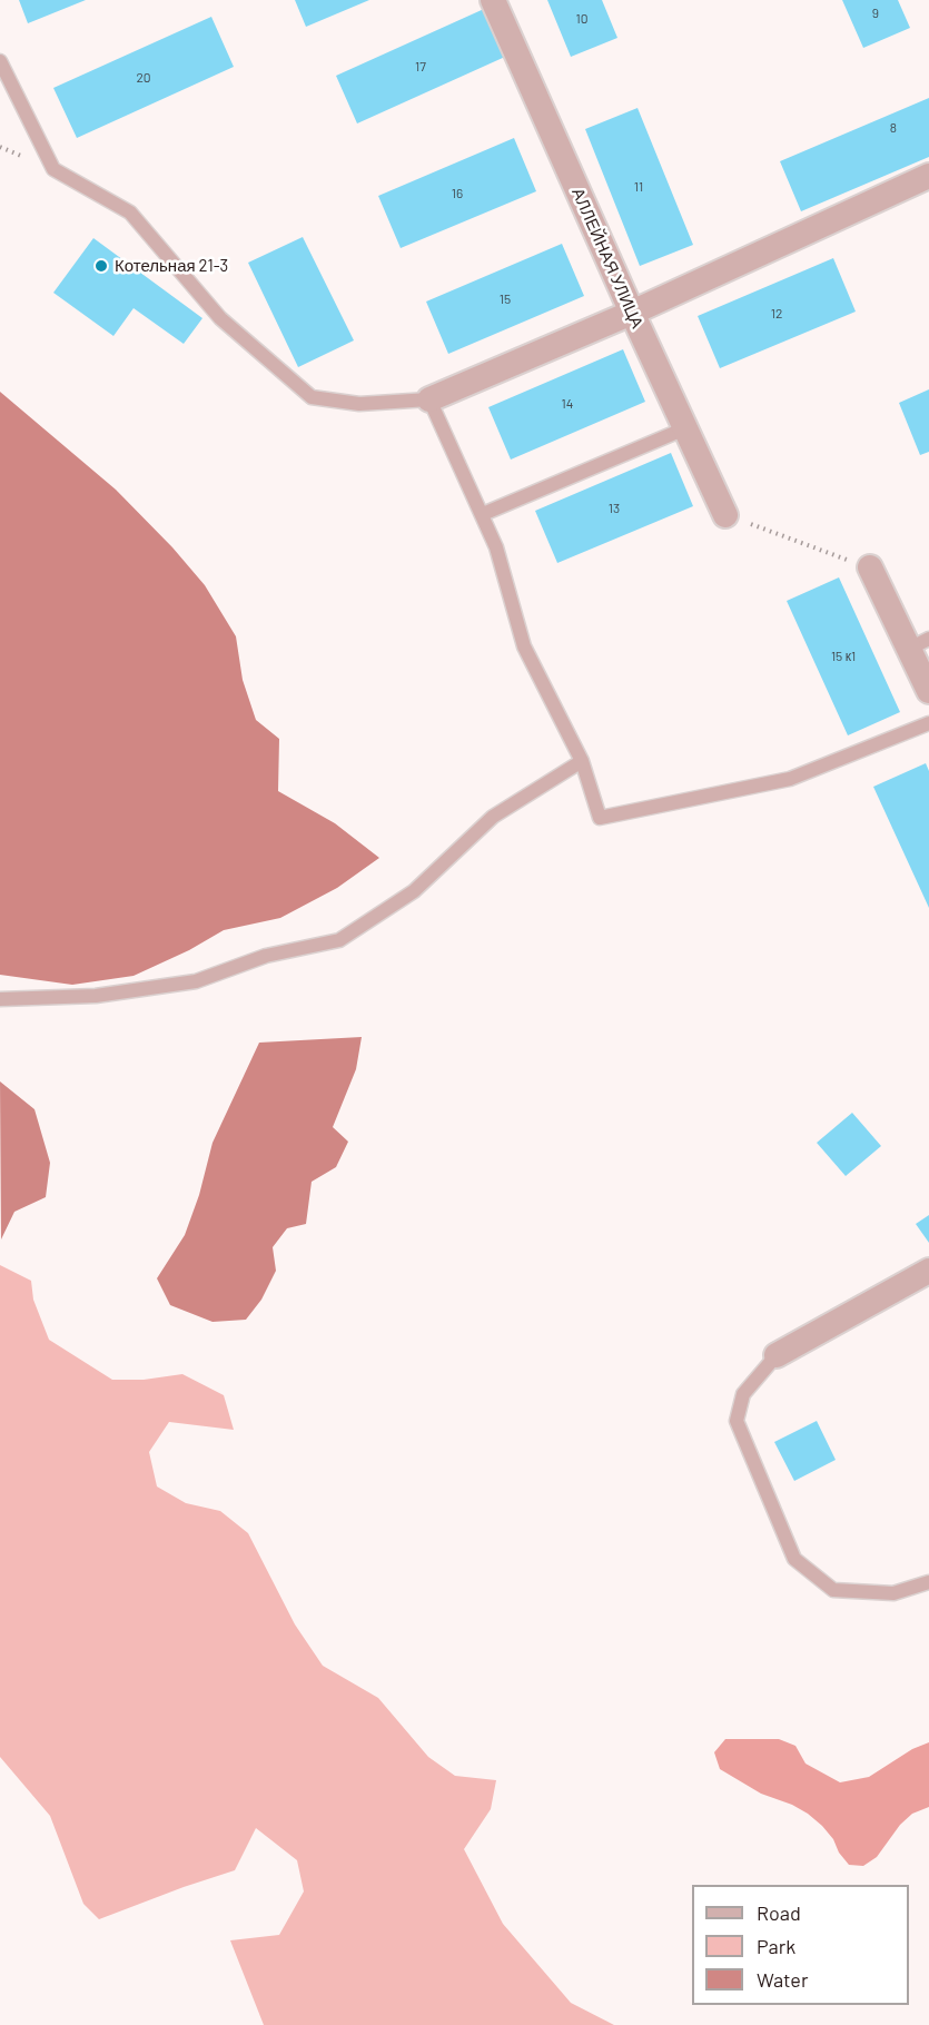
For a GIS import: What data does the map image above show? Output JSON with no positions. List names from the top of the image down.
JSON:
{
  "streets": {
    "street": ["АЛЛЕЙНАЯ УЛИЦА"]
  },
  "places": ["Котельная 21-3"],
  "house_numbers": [
    "9",
    "10",
    "17",
    "20",
    "8",
    "11",
    "16",
    "15",
    "12",
    "14",
    "13",
    "15 к1"
  ],
  "legend": ["Road", "Park", "Water"]
}
